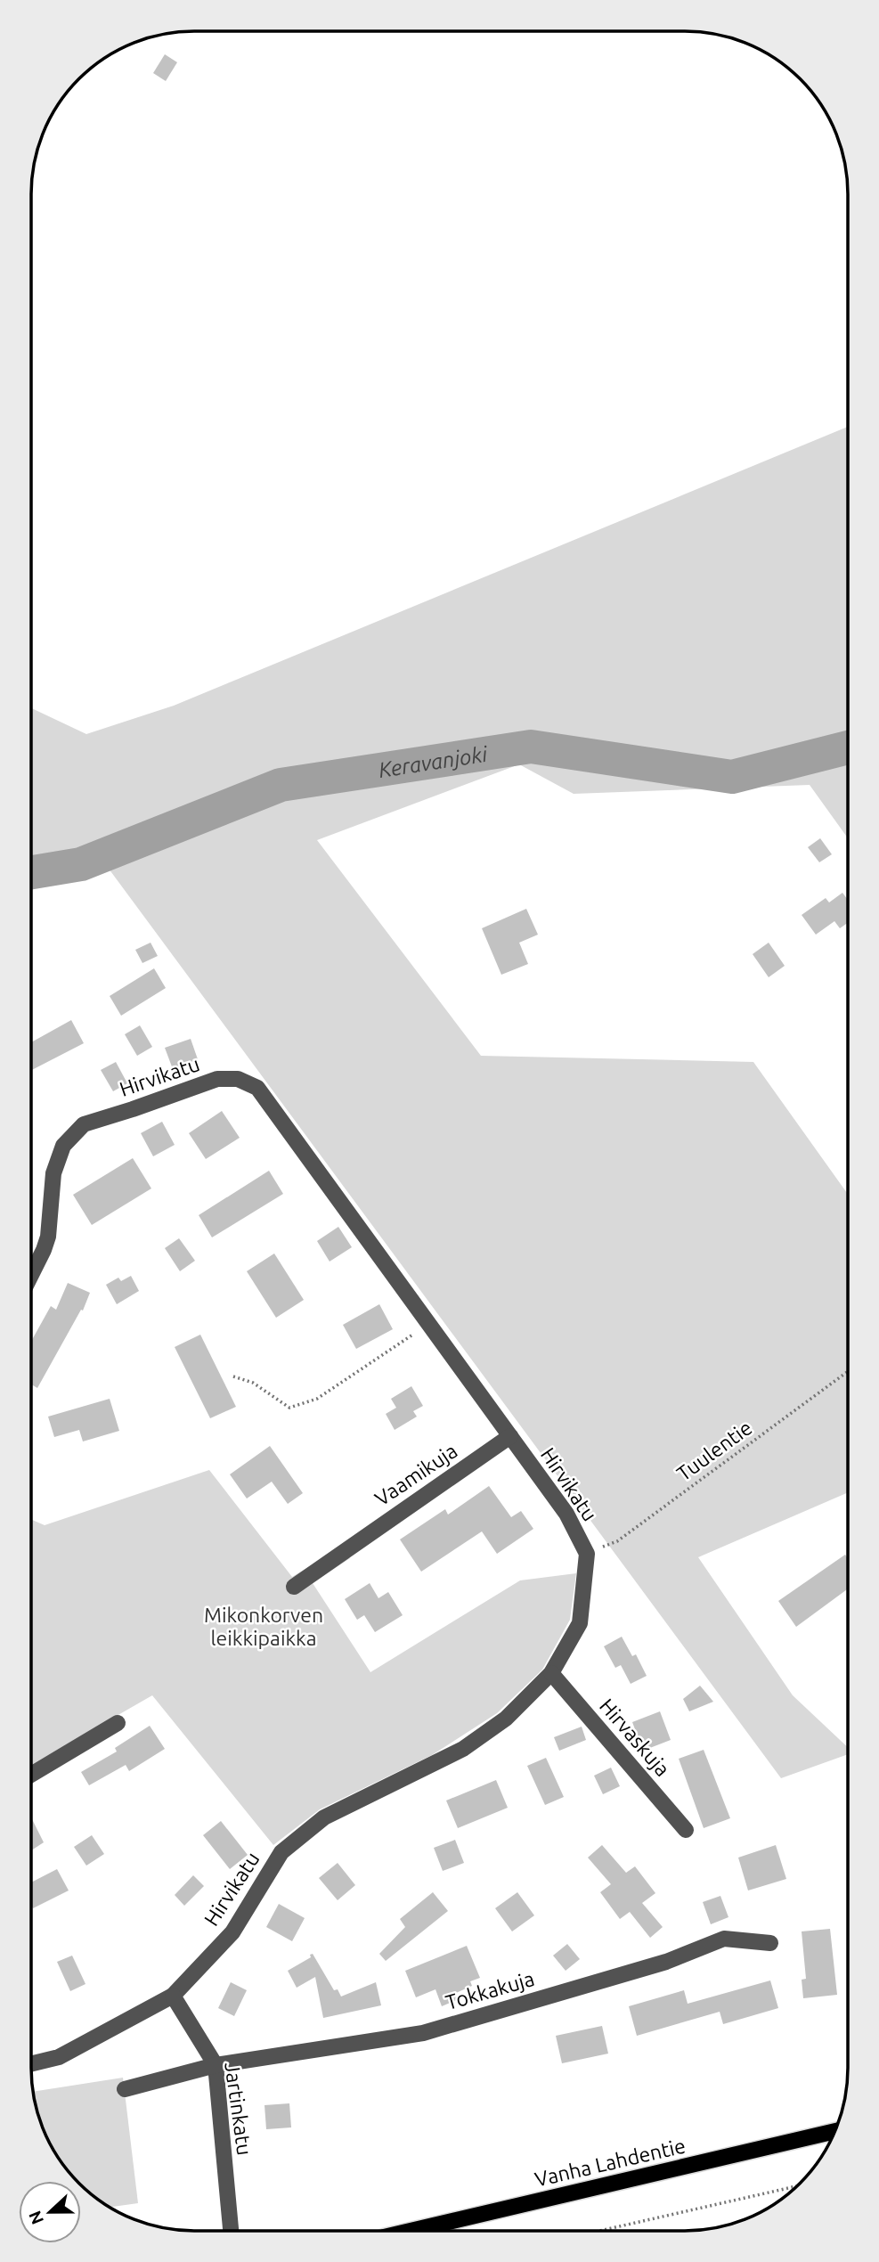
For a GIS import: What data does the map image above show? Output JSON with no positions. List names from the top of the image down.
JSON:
{
  "streets": {
    "main road": ["Vanha Lahdentie"],
    "street": [
      "Hirvikatu",
      "Vaamikuja",
      "Hirvaskuja",
      "Tokkakuja",
      "Jartinkatu"
    ],
    "path": ["Tuulentie"]
  },
  "crossings": [
    ["Hirvikatu", "Tuulentie"],
    ["Hirvikatu", "Vaamikuja"],
    ["Hirvikatu", "Hirvaskuja"],
    ["Hirvikatu", "Jartinkatu"],
    ["Tokkakuja", "Jartinkatu"]
  ],
  "water": ["Keravanjoki"],
  "parks": ["Mikonkorven leikkipaikka"],
  "north": "left"
}
